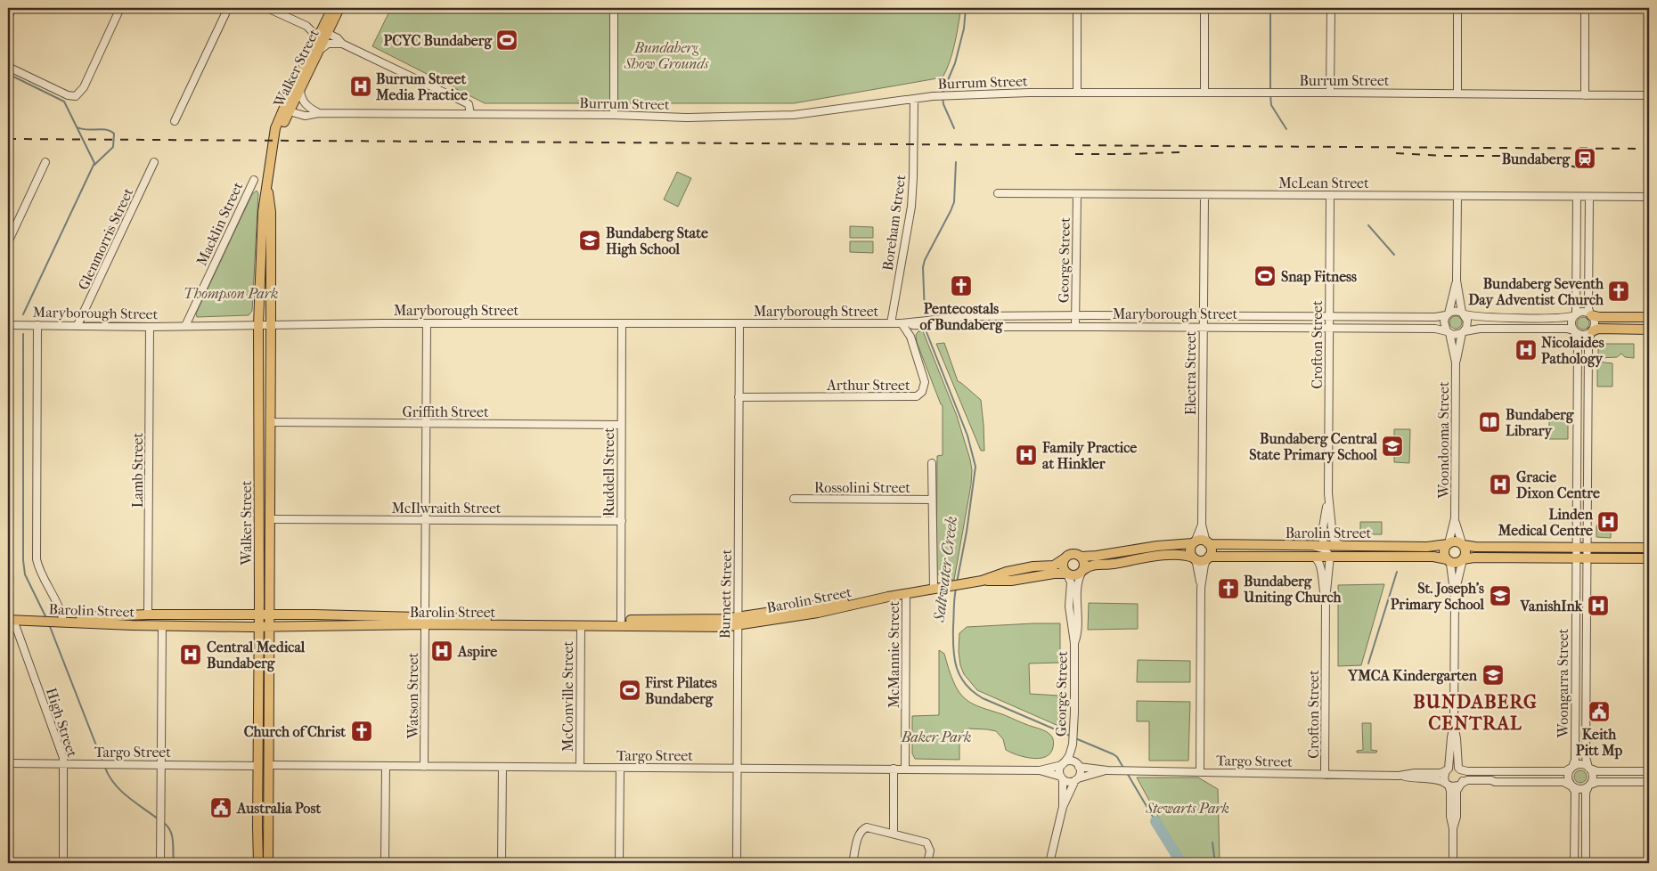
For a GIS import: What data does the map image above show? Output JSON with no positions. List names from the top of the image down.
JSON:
{
  "streets": {
    "main road": ["Walker Street", "Barolin Street"],
    "street": [
      "Burrum Street",
      "McLean Street",
      "Boreham Street",
      "Macklin Street",
      "Glenmorris Street",
      "George Street",
      "Maryborough Street",
      "Crofton Street",
      "Electra Street",
      "Arthur Street",
      "Griffith Street",
      "Woondooma Street",
      "Lamb Street",
      "Ruddell Street",
      "Rossolini Street",
      "McIlwraith Street",
      "Burnett Street",
      "McMannie Street",
      "Woongarra Street",
      "Watson Street",
      "McConville Street",
      "High Street",
      "Targo Street"
    ]
  },
  "crossings": [
    ["Walker Street", "Burrum Street"],
    ["Walker Street", "Maryborough Street"],
    ["Walker Street", "Griffith Street"],
    ["Walker Street", "McIlwraith Street"],
    ["Walker Street", "Barolin Street"],
    ["Walker Street", "Targo Street"],
    ["Burrum Street", "Boreham Street"],
    ["McLean Street", "George Street"],
    ["McLean Street", "Crofton Street"],
    ["McLean Street", "Electra Street"],
    ["Boreham Street", "Maryborough Street"],
    ["Macklin Street", "Maryborough Street"],
    ["Glenmorris Street", "Maryborough Street"],
    ["George Street", "Maryborough Street"],
    ["George Street", "Barolin Street"],
    ["George Street", "Targo Street"],
    ["Maryborough Street", "Crofton Street"],
    ["Maryborough Street", "Electra Street"],
    ["Maryborough Street", "Arthur Street"],
    ["Maryborough Street", "Woondooma Street"],
    ["Maryborough Street", "Lamb Street"],
    ["Maryborough Street", "Ruddell Street"],
    ["Maryborough Street", "Burnett Street"],
    ["Maryborough Street", "Watson Street"],
    ["Crofton Street", "Barolin Street"],
    ["Crofton Street", "Targo Street"],
    ["Electra Street", "Barolin Street"],
    ["Arthur Street", "Burnett Street"],
    ["Griffith Street", "Ruddell Street"],
    ["Griffith Street", "Watson Street"],
    ["Woondooma Street", "Barolin Street"],
    ["Lamb Street", "Barolin Street"],
    ["Ruddell Street", "McIlwraith Street"],
    ["Ruddell Street", "Barolin Street"],
    ["McIlwraith Street", "Watson Street"],
    ["Barolin Street", "Burnett Street"],
    ["Barolin Street", "McMannie Street"],
    ["Barolin Street", "Watson Street"],
    ["Barolin Street", "McConville Street"],
    ["Barolin Street", "High Street"],
    ["Burnett Street", "Targo Street"],
    ["McMannie Street", "Targo Street"],
    ["Watson Street", "Targo Street"],
    ["McConville Street", "Targo Street"],
    ["High Street", "Targo Street"]
  ],
  "districts": ["BUNDABERG CENTRAL"],
  "water": ["Saltwater Creek"],
  "parks": [
    "Bundaberg Show Grounds",
    "Thompson Park",
    "Baker Park",
    "Stewarts Park"
  ],
  "places": {
    "sports": ["PCYC Bundaberg", "Snap Fitness", "First Pilates Bundaberg"],
    "hospital": [
      "Burrum Street Media Practice",
      "Nicolaides Pathology",
      "Family Practice at Hinkler",
      "Gracie Dixon Centre",
      "Linden Medical Centre",
      "VanishInk",
      "Aspire",
      "Central Medical Bundaberg"
    ],
    "station": ["Bundaberg"],
    "school or university": [
      "Bundaberg State High School",
      "Bundaberg Central State Primary School",
      "St. Joseph's Primary School",
      "YMCA Kindergarten"
    ],
    "church": [
      "Pentecostals of Bundaberg",
      "Bundaberg Seventh Day Adventist Church",
      "Bundaberg Uniting Church",
      "Church of Christ"
    ],
    "library": ["Bundaberg Library"],
    "public building": ["Keith Pitt Mp", "Australia Post"]
  }
}
